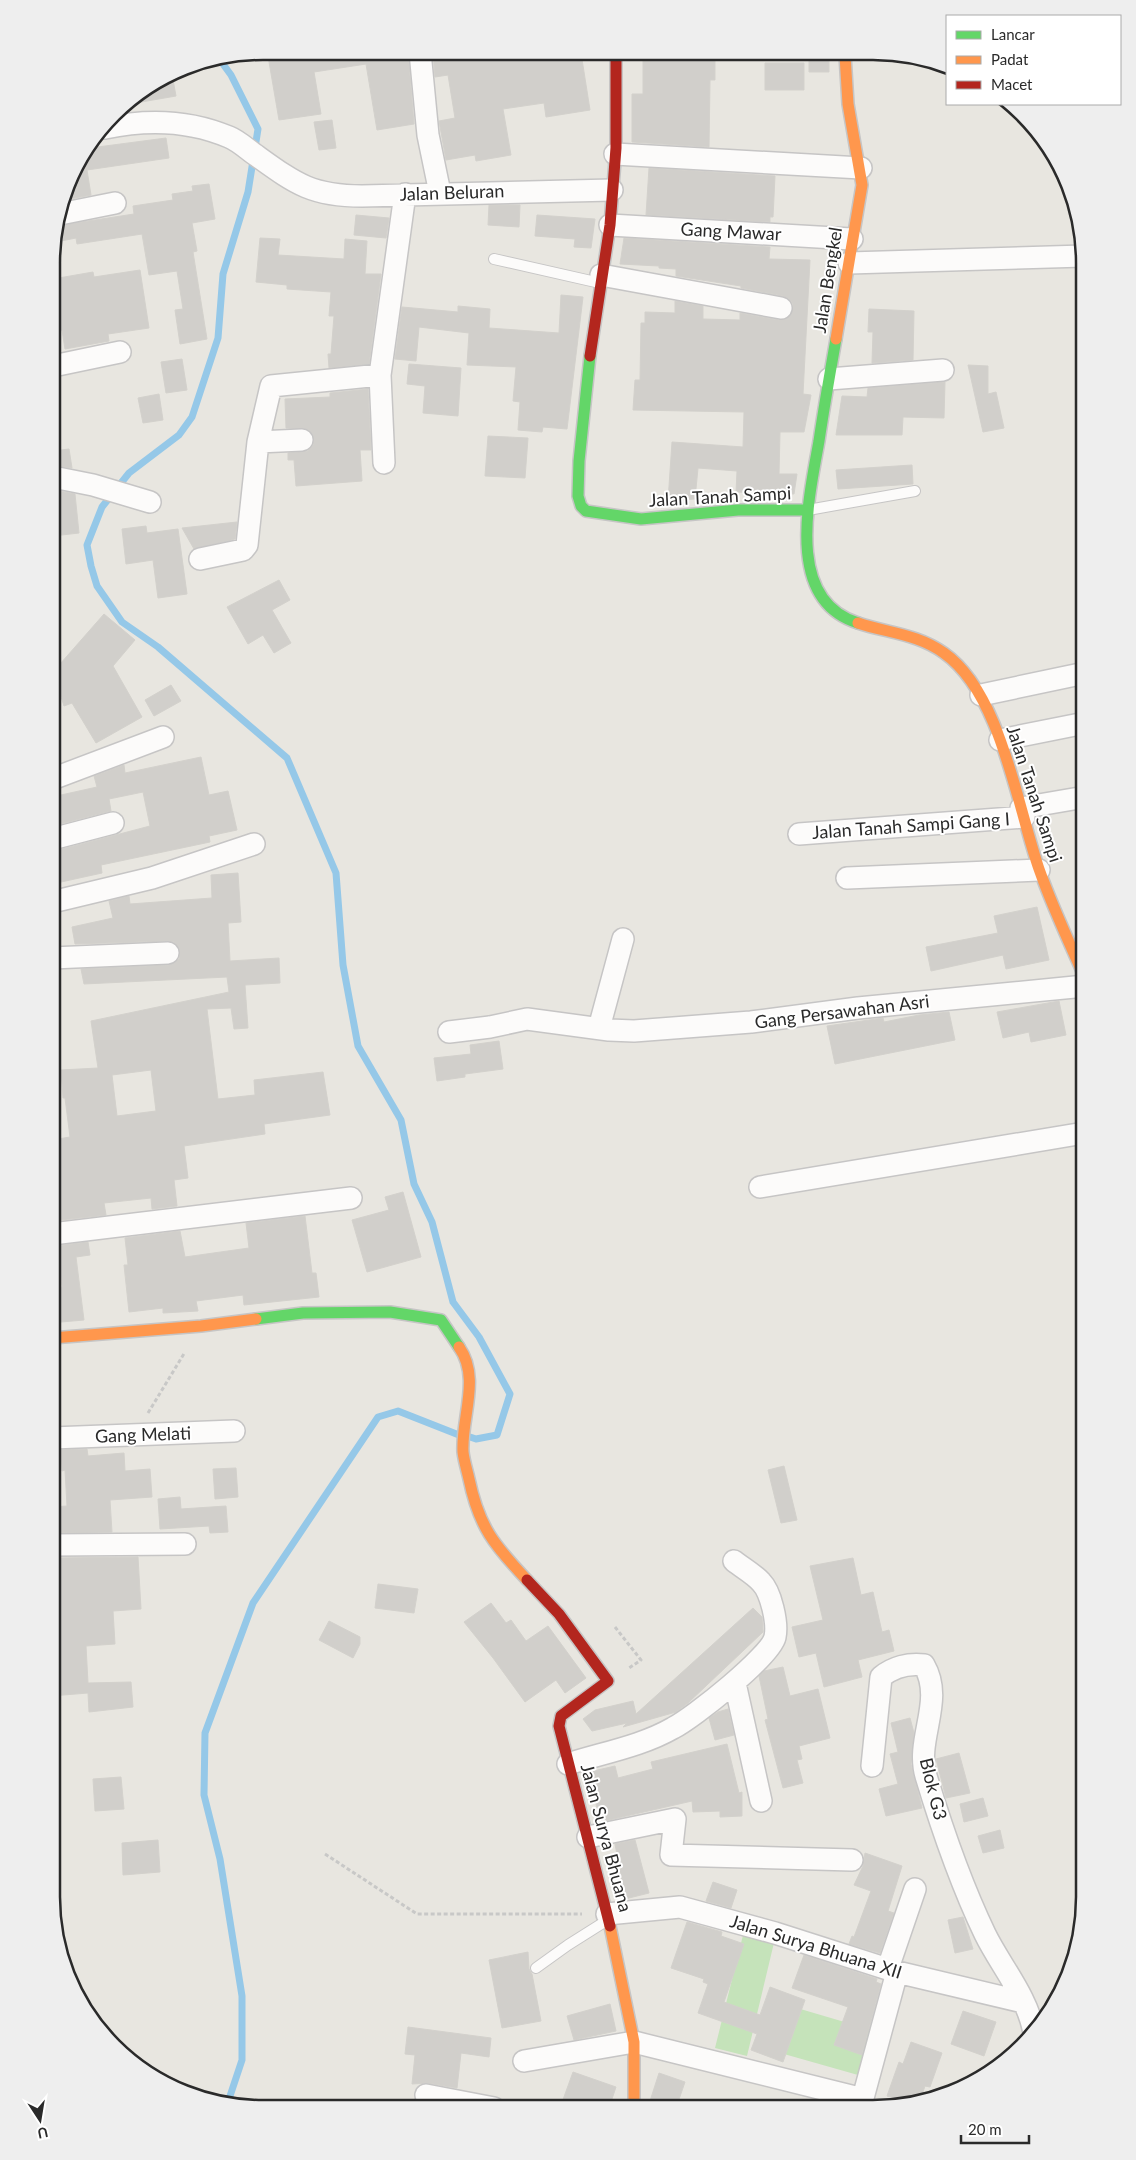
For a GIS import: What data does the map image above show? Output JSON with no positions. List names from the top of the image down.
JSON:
{
  "streets": {
    "street": [
      "Jalan Beluran",
      "Gang Mawar",
      "Jalan Bengkel",
      "Jalan Tanah Sampi",
      "Jalan Tanah Sampi Gang I",
      "Gang Persawahan Asri",
      "Gang Melati",
      "Blok G3",
      "Jalan Surya Bhuana",
      "Jalan Surya Bhuana XII"
    ]
  },
  "crossings": [
    ["Jalan Beluran", "Jalan Tanah Sampi"],
    ["Gang Mawar", "Jalan Bengkel"],
    ["Gang Mawar", "Jalan Tanah Sampi"],
    ["Jalan Bengkel", "Jalan Tanah Sampi"],
    ["Jalan Tanah Sampi", "Jalan Tanah Sampi Gang I"],
    ["Blok G3", "Jalan Surya Bhuana XII"],
    ["Jalan Surya Bhuana", "Jalan Surya Bhuana XII"]
  ],
  "legend": ["Lancar", "Padat", "Macet"],
  "scale_bar": "20 m",
  "north": "bottom"
}
